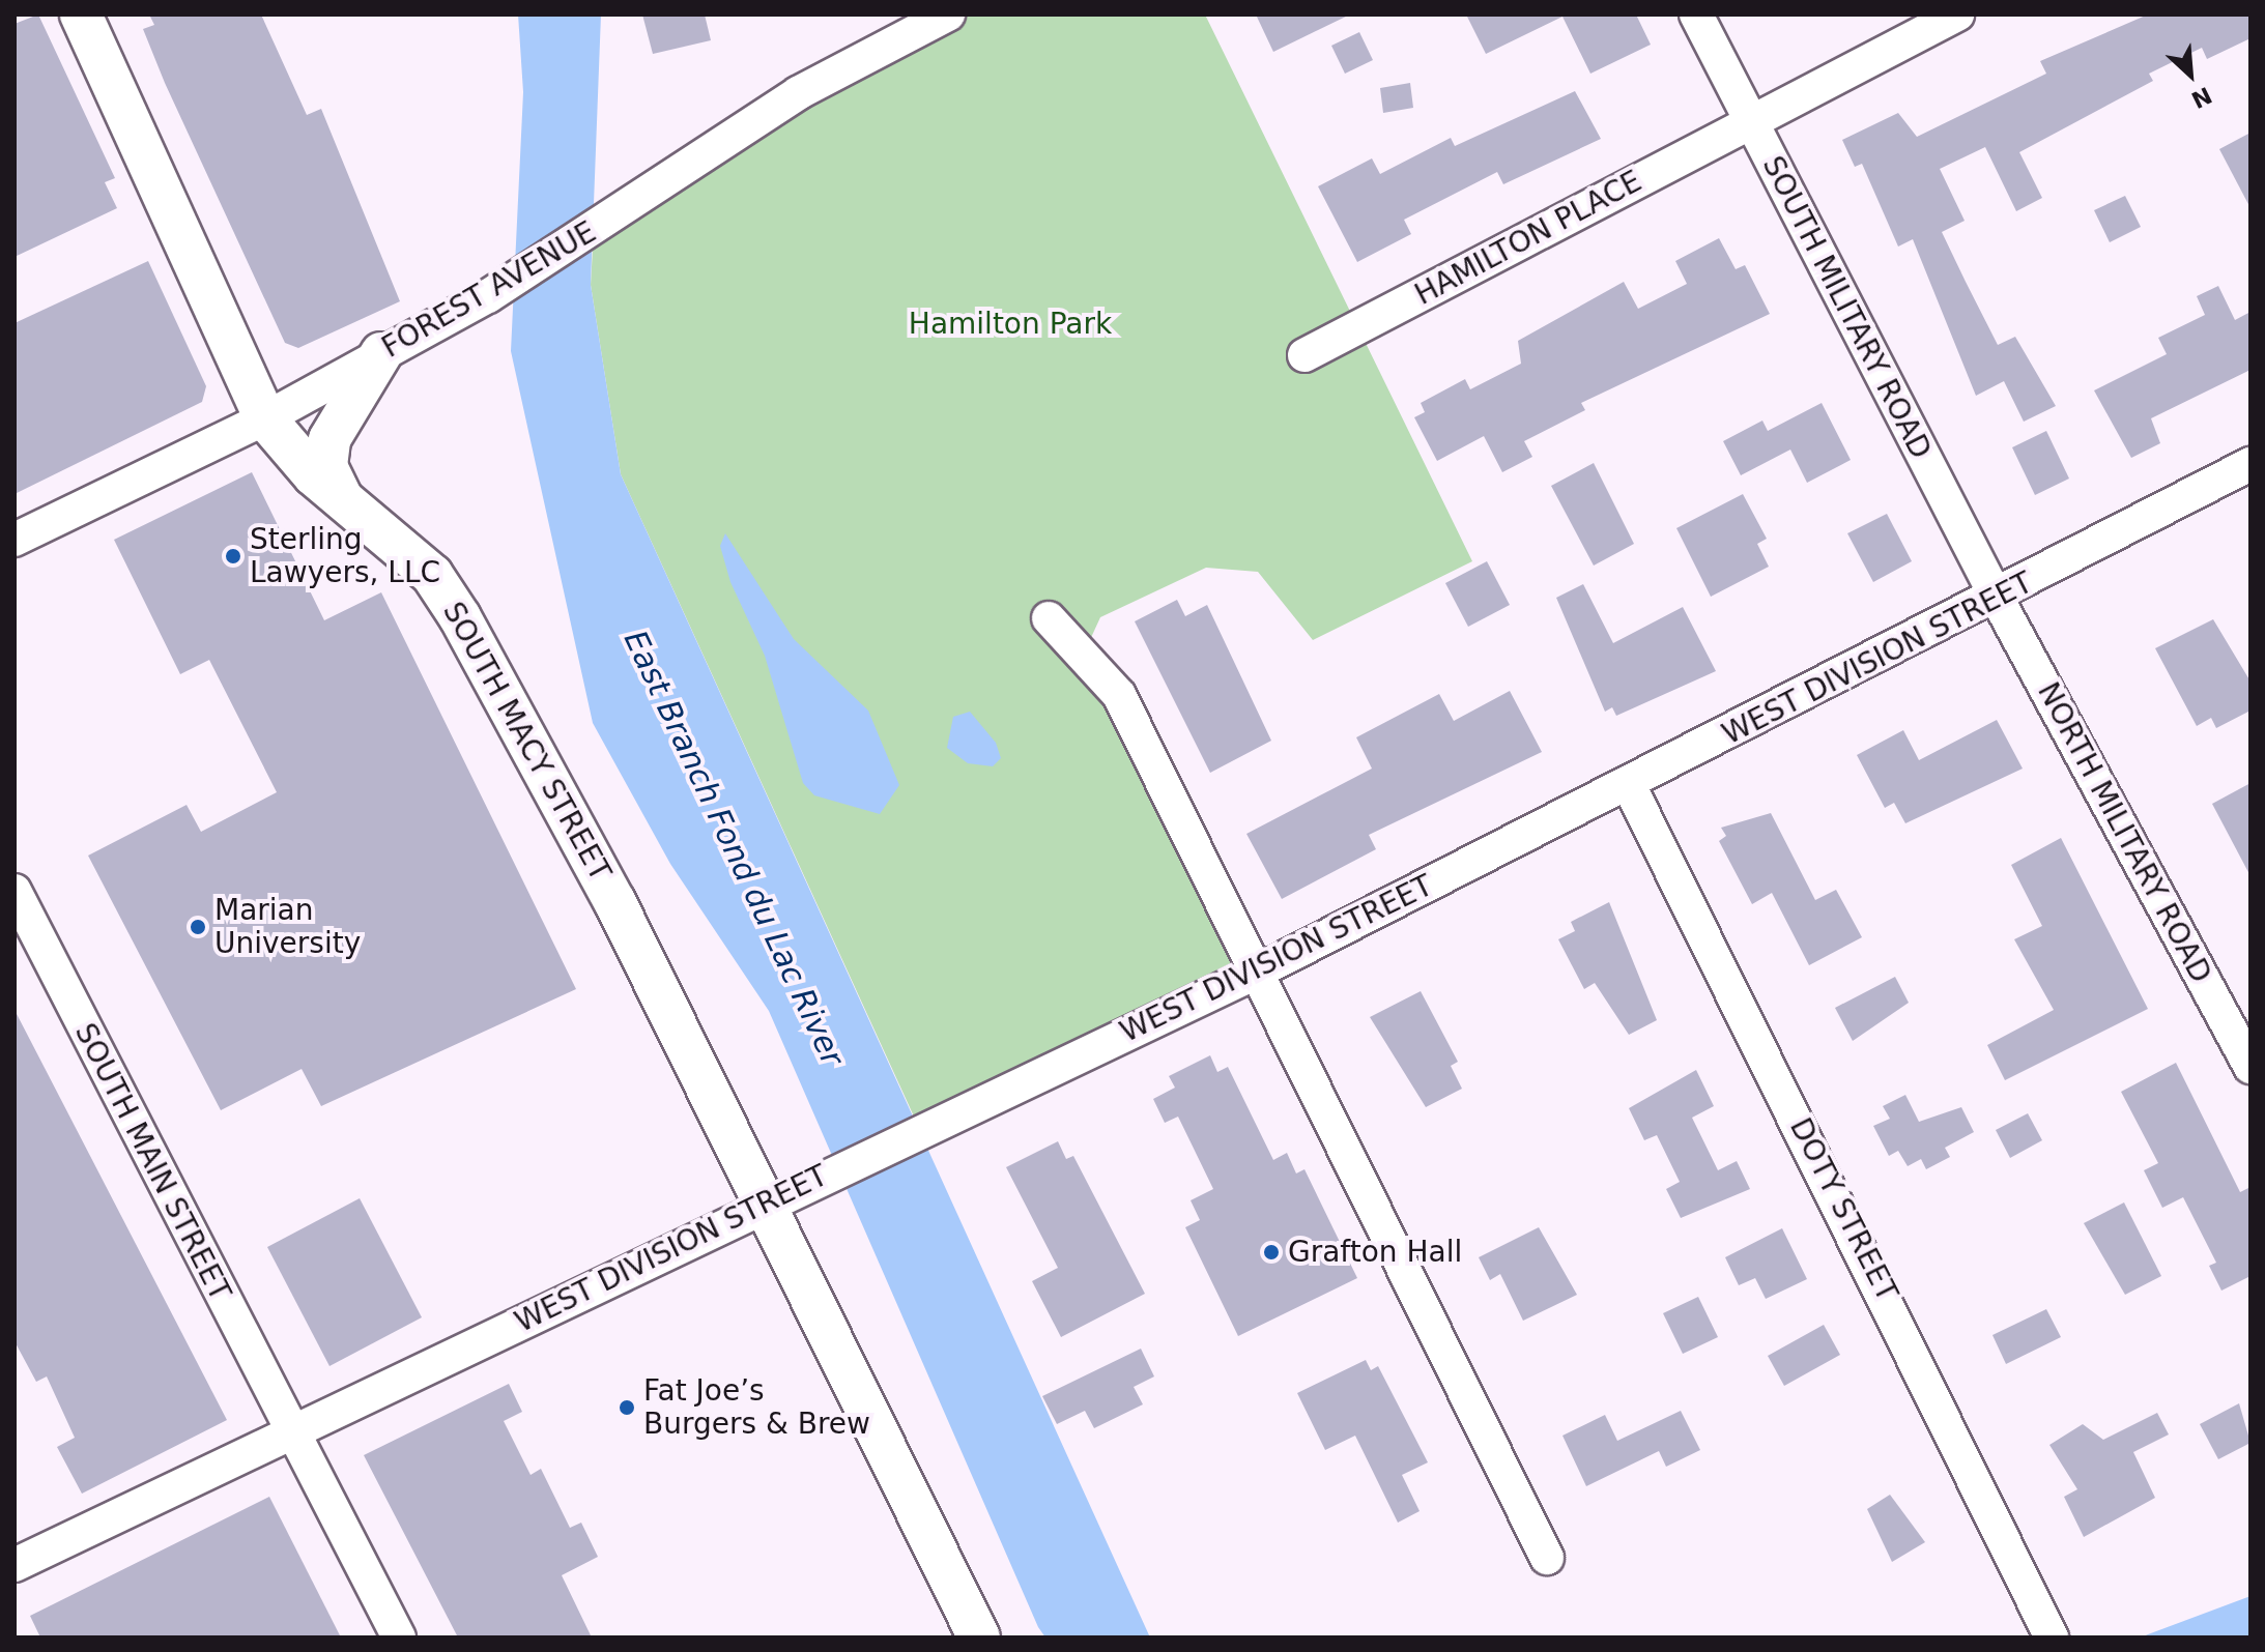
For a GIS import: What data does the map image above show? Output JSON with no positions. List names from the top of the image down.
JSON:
{
  "streets": {
    "main road": ["SOUTH MACY STREET"],
    "street": [
      "HAMILTON PLACE",
      "FOREST AVENUE",
      "SOUTH MILITARY ROAD",
      "WEST DIVISION STREET",
      "NORTH MILITARY ROAD",
      "SOUTH MAIN STREET",
      "DOTY STREET"
    ]
  },
  "crossings": [
    ["HAMILTON PLACE", "SOUTH MILITARY ROAD"],
    ["FOREST AVENUE", "SOUTH MACY STREET"],
    ["SOUTH MILITARY ROAD", "WEST DIVISION STREET"],
    ["SOUTH MILITARY ROAD", "NORTH MILITARY ROAD"],
    ["WEST DIVISION STREET", "SOUTH MACY STREET"],
    ["WEST DIVISION STREET", "NORTH MILITARY ROAD"],
    ["WEST DIVISION STREET", "SOUTH MAIN STREET"],
    ["WEST DIVISION STREET", "DOTY STREET"]
  ],
  "water": ["East Branch Fond du Lac River"],
  "parks": ["Hamilton Park"],
  "places": [
    "Sterling Lawyers, LLC",
    "Marian University",
    "Grafton Hall",
    "Fat Joe’s Burgers & Brew"
  ],
  "north": "bottom right"
}
